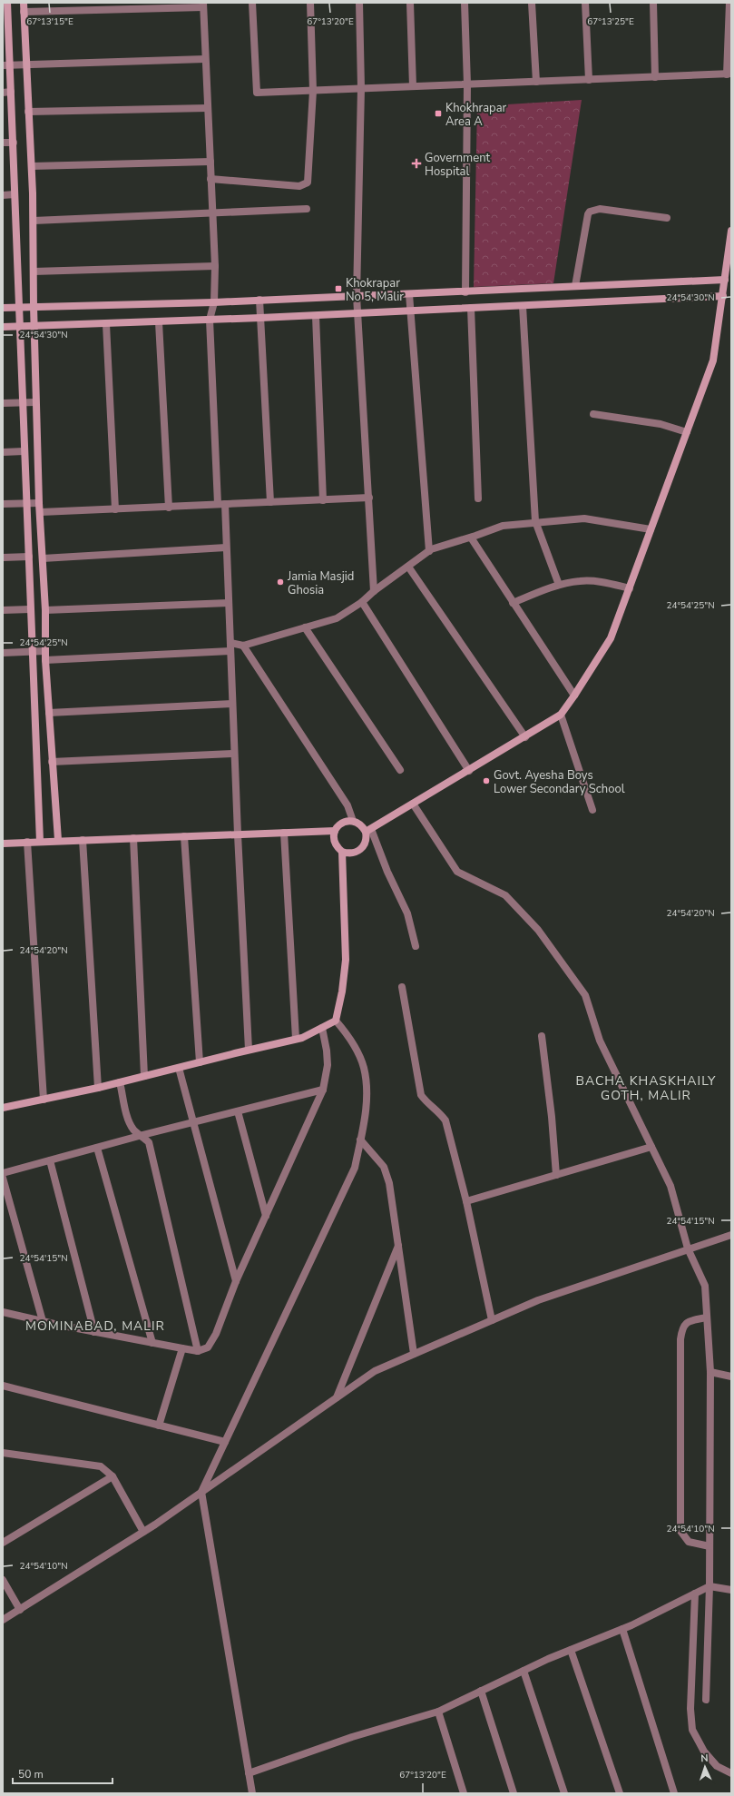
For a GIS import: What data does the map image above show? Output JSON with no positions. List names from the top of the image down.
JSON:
{
  "districts": ["BACHA KHASKHAILY GOTH, MALIR", "MOMINABAD, MALIR"],
  "places": {
    "transit": ["Khokhrapar Area A", "Khokrapar No 5, Malir"],
    "health": ["Government Hospital"],
    "other": ["Jamia Masjid Ghosia", "Govt. Ayesha Boys Lower Secondary School"]
  },
  "scale_bar": "50 m",
  "north": "top",
  "coordinates": [
    "67°13'15\"E",
    "67°13'20\"E",
    "67°13'25\"E",
    "24°54'30\"N",
    "24°54'25\"N",
    "24°54'20\"N",
    "24°54'15\"N",
    "24°54'10\"N"
  ]
}
